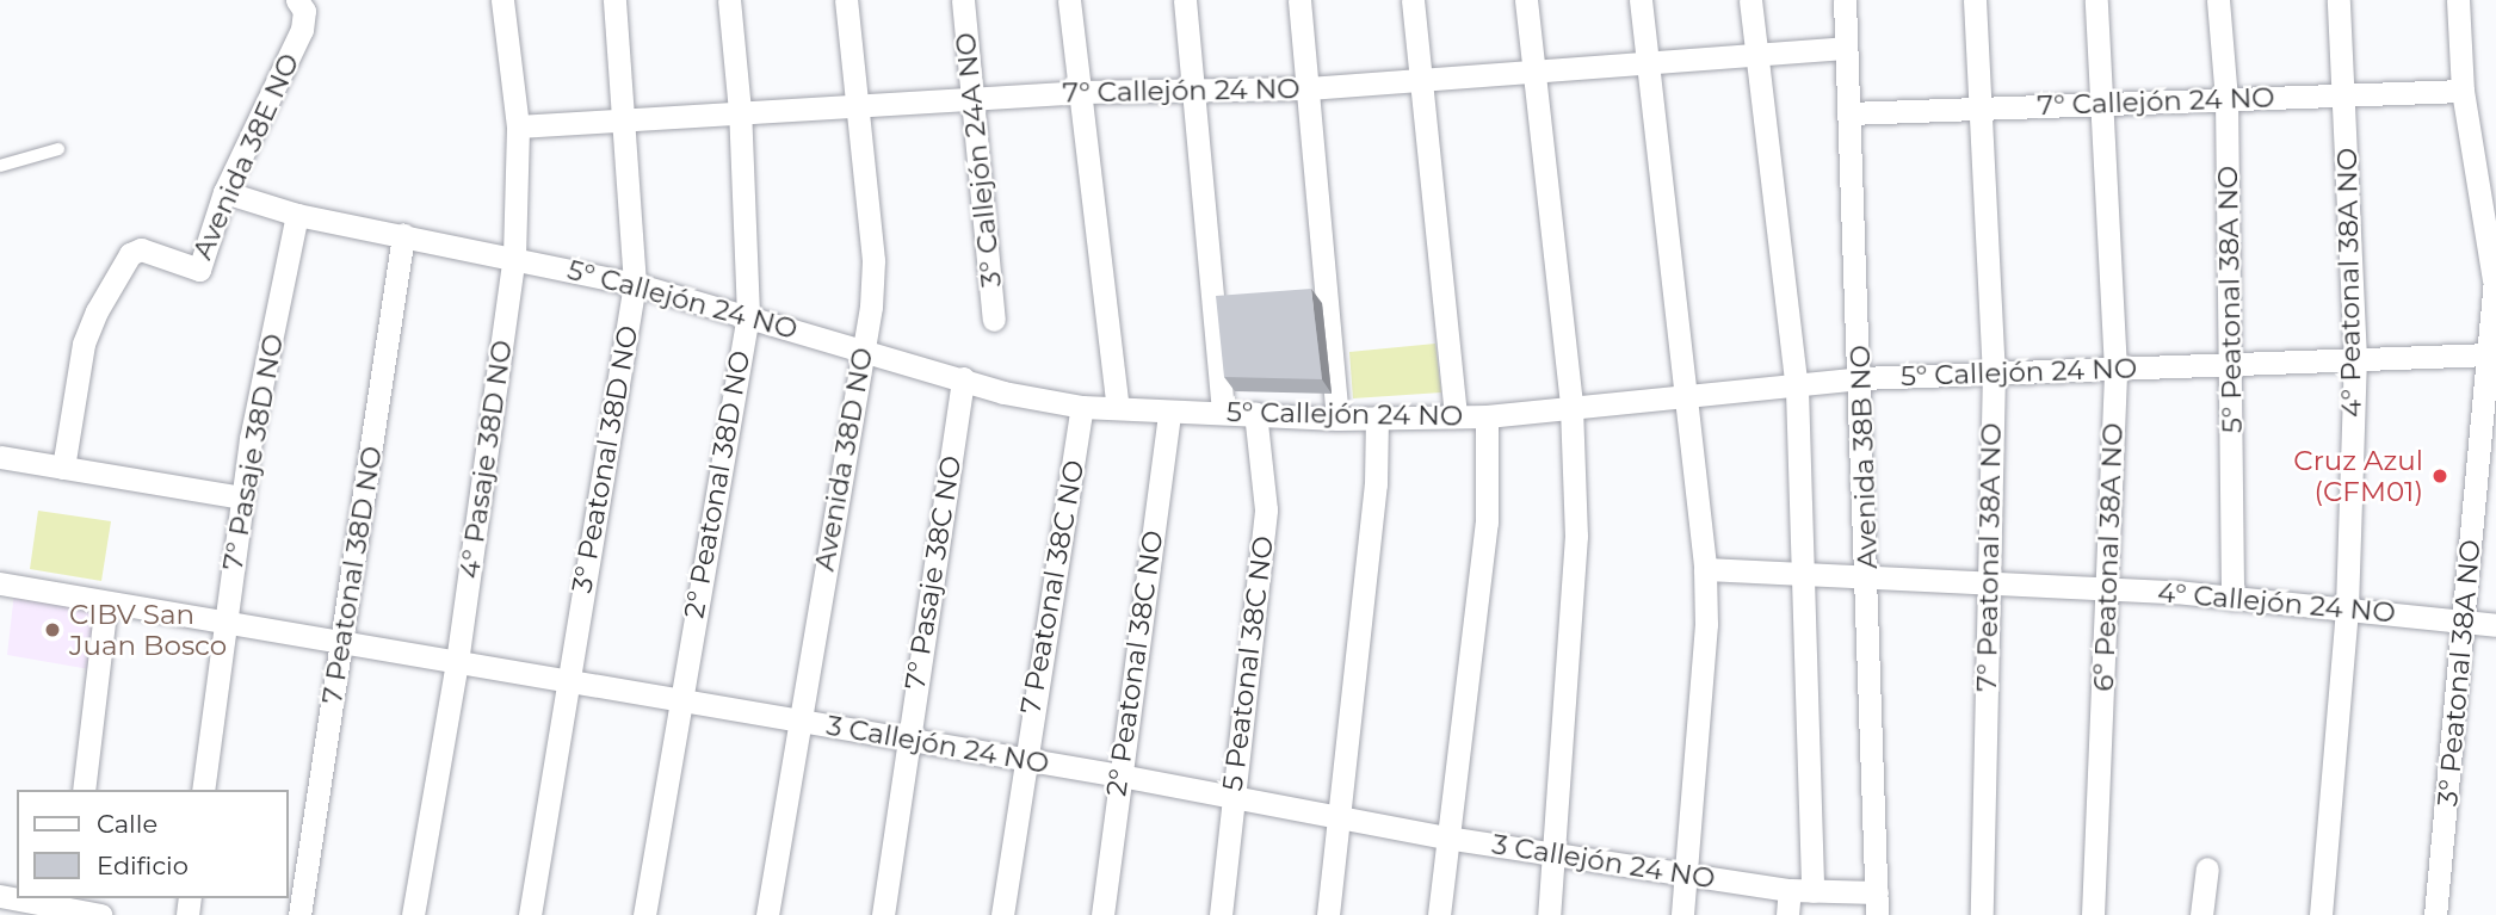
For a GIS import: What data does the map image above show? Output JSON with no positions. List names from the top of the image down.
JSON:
{
  "streets": {
    "street": [
      "7° Callejón 24 NO",
      "Avenida 38E NO",
      "3° Callejón 24A NO",
      "4° Peatonal 38A NO",
      "5° Callejón 24 NO",
      "5° Peatonal 38A NO",
      "7° Pasaje 38D NO",
      "Avenida 38B NO",
      "4° Pasaje 38D NO",
      "3° Peatonal 38D NO",
      "Avenida 38D NO",
      "2° Peatonal 38D NO",
      "7° Peatonal 38A NO",
      "6º Peatonal 38A NO",
      "7° Pasaje 38C NO",
      "7 Peatonal 38D NO",
      "7 Peatonal 38C NO",
      "4° Callejón 24 NO",
      "2° Peatonal 38C NO",
      "5 Peatonal 38C NO",
      "3° Peatonal 38A NO",
      "3 Callejón 24 NO"
    ]
  },
  "crossings": [
    ["7° Callejón 24 NO", "3° Callejón 24A NO"],
    ["7° Callejón 24 NO", "4° Peatonal 38A NO"],
    ["7° Callejón 24 NO", "5° Peatonal 38A NO"],
    ["7° Callejón 24 NO", "Avenida 38B NO"],
    ["7° Callejón 24 NO", "4° Pasaje 38D NO"],
    ["7° Callejón 24 NO", "3° Peatonal 38D NO"],
    ["7° Callejón 24 NO", "Avenida 38D NO"],
    ["7° Callejón 24 NO", "2° Peatonal 38D NO"],
    ["7° Callejón 24 NO", "7° Peatonal 38A NO"],
    ["7° Callejón 24 NO", "6º Peatonal 38A NO"],
    ["7° Callejón 24 NO", "3° Peatonal 38A NO"],
    ["Avenida 38E NO", "5° Callejón 24 NO"],
    ["4° Peatonal 38A NO", "5° Callejón 24 NO"],
    ["4° Peatonal 38A NO", "4° Callejón 24 NO"],
    ["5° Callejón 24 NO", "5° Peatonal 38A NO"],
    ["5° Callejón 24 NO", "7° Pasaje 38D NO"],
    ["5° Callejón 24 NO", "Avenida 38B NO"],
    ["5° Callejón 24 NO", "4° Pasaje 38D NO"],
    ["5° Callejón 24 NO", "3° Peatonal 38D NO"],
    ["5° Callejón 24 NO", "Avenida 38D NO"],
    ["5° Callejón 24 NO", "2° Peatonal 38D NO"],
    ["5° Callejón 24 NO", "7° Peatonal 38A NO"],
    ["5° Callejón 24 NO", "6º Peatonal 38A NO"],
    ["5° Callejón 24 NO", "7° Pasaje 38C NO"],
    ["5° Callejón 24 NO", "7 Peatonal 38D NO"],
    ["5° Callejón 24 NO", "7 Peatonal 38C NO"],
    ["5° Callejón 24 NO", "2° Peatonal 38C NO"],
    ["5° Callejón 24 NO", "5 Peatonal 38C NO"],
    ["5° Callejón 24 NO", "3° Peatonal 38A NO"],
    ["5° Peatonal 38A NO", "4° Callejón 24 NO"],
    ["7° Pasaje 38D NO", "3 Callejón 24 NO"],
    ["Avenida 38B NO", "4° Callejón 24 NO"],
    ["Avenida 38B NO", "3 Callejón 24 NO"],
    ["4° Pasaje 38D NO", "3 Callejón 24 NO"],
    ["3° Peatonal 38D NO", "3 Callejón 24 NO"],
    ["Avenida 38D NO", "3 Callejón 24 NO"],
    ["2° Peatonal 38D NO", "3 Callejón 24 NO"],
    ["7° Peatonal 38A NO", "4° Callejón 24 NO"],
    ["6º Peatonal 38A NO", "4° Callejón 24 NO"],
    ["7° Pasaje 38C NO", "3 Callejón 24 NO"],
    ["7 Peatonal 38D NO", "3 Callejón 24 NO"],
    ["7 Peatonal 38C NO", "3 Callejón 24 NO"],
    ["4° Callejón 24 NO", "3° Peatonal 38A NO"],
    ["2° Peatonal 38C NO", "3 Callejón 24 NO"],
    ["5 Peatonal 38C NO", "3 Callejón 24 NO"]
  ],
  "places": ["Cruz Azul (CFM01)", "CIBV San Juan Bosco"],
  "legend": ["Calle", "Edificio"]
}
